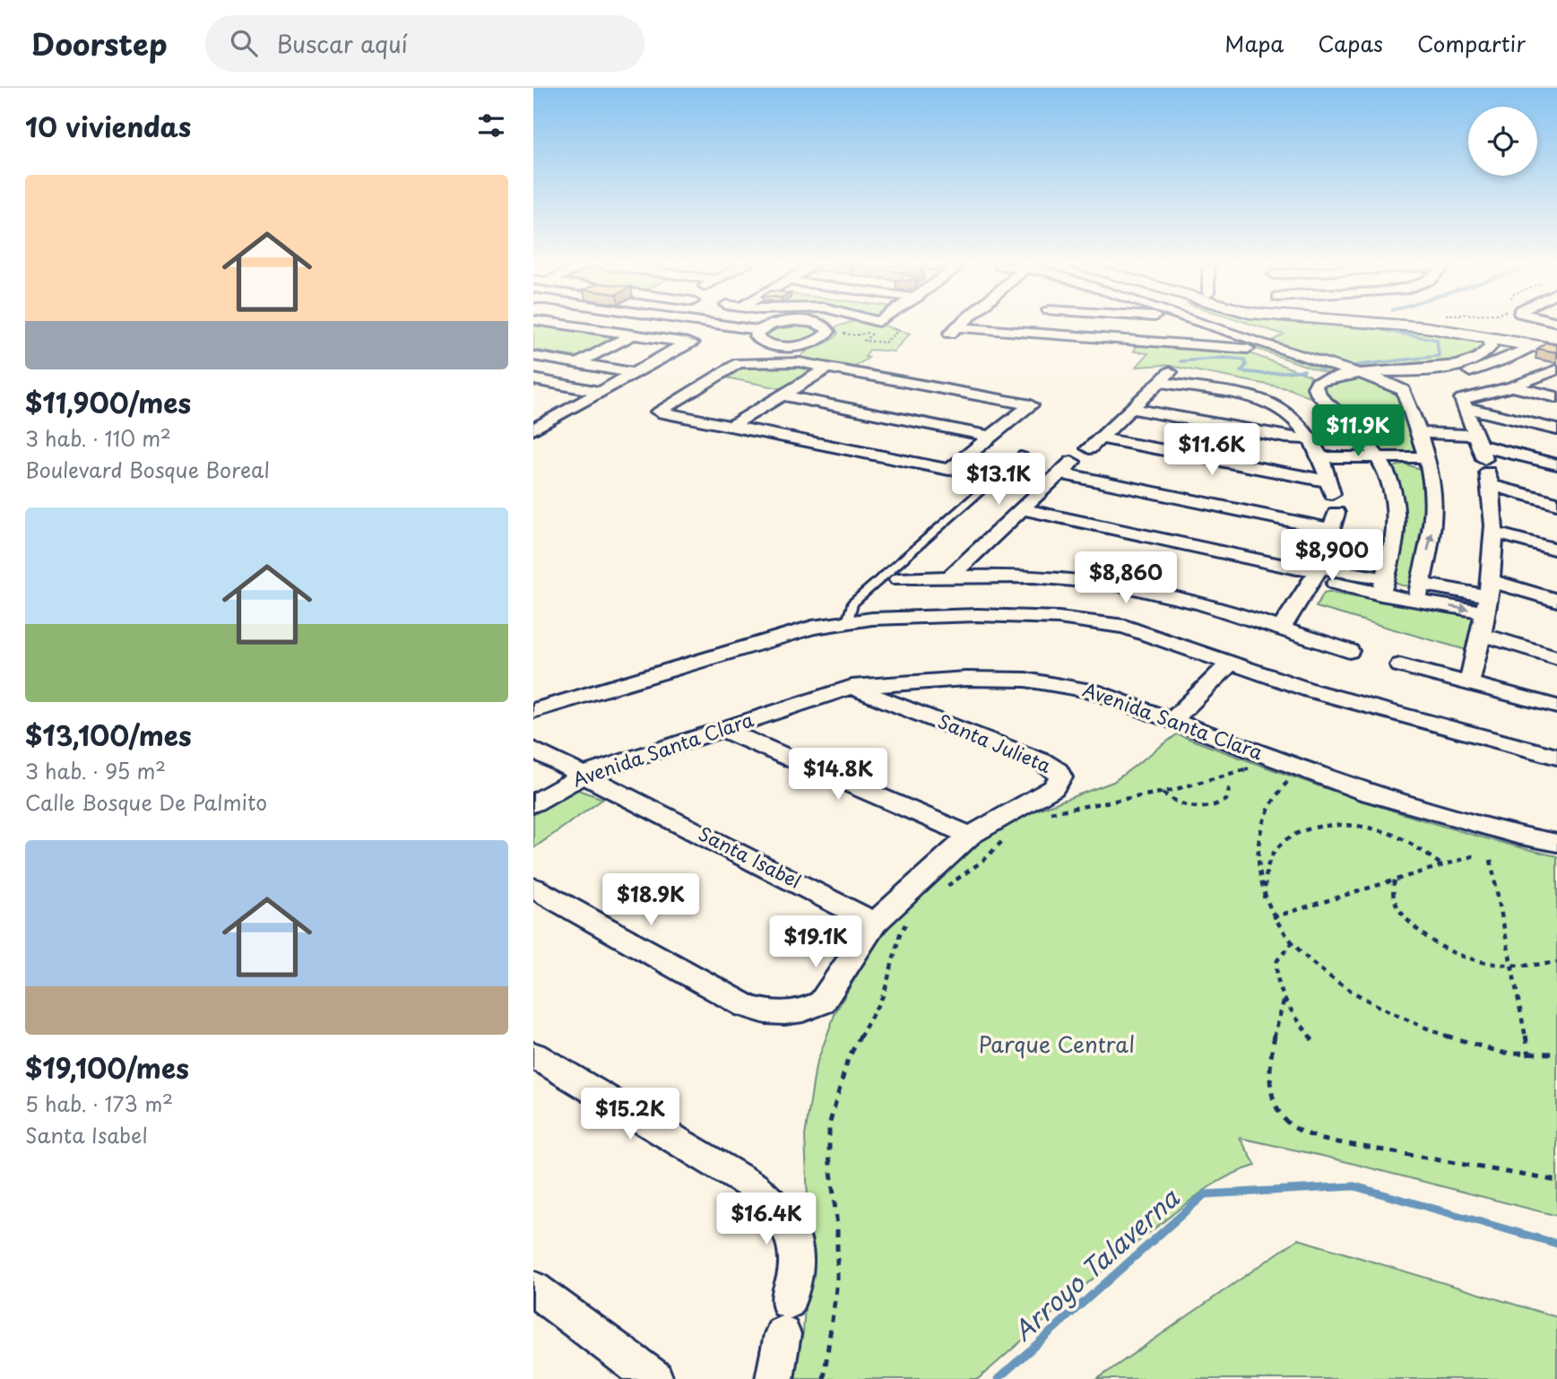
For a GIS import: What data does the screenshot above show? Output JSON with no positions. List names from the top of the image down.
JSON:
{
  "streets": {
    "street": ["Avenida Santa Clara", "Santa Julieta", "Santa Isabel"]
  },
  "crossings": [
    ["Avenida Santa Clara", "Santa Julieta"],
    ["Avenida Santa Clara", "Santa Isabel"]
  ],
  "water": ["Arroyo Talaverna"],
  "parks": ["Parque Central"],
  "page": {
    "header": "Doorstep",
    "search": "Buscar aquí",
    "nav": ["Mapa", "Capas", "Compartir"],
    "heading": "10 viviendas",
    "list": [
      {
        "name": "$11,900/mes",
        "note": "3 hab. · 110 m² · Boulevard Bosque Boreal"
      },
      {
        "name": "$13,100/mes",
        "note": "3 hab. · 95 m² · Calle Bosque De Palmito"
      },
      {
        "name": "$19,100/mes",
        "note": "5 hab. · 173 m² · Santa Isabel"
      }
    ],
    "price": [
      "$11.9K",
      "$11.6K",
      "$13.1K",
      "$8,900",
      "$8,860",
      "$14.8K",
      "$18.9K",
      "$19.1K",
      "$15.2K",
      "$16.4K"
    ]
  }
}
